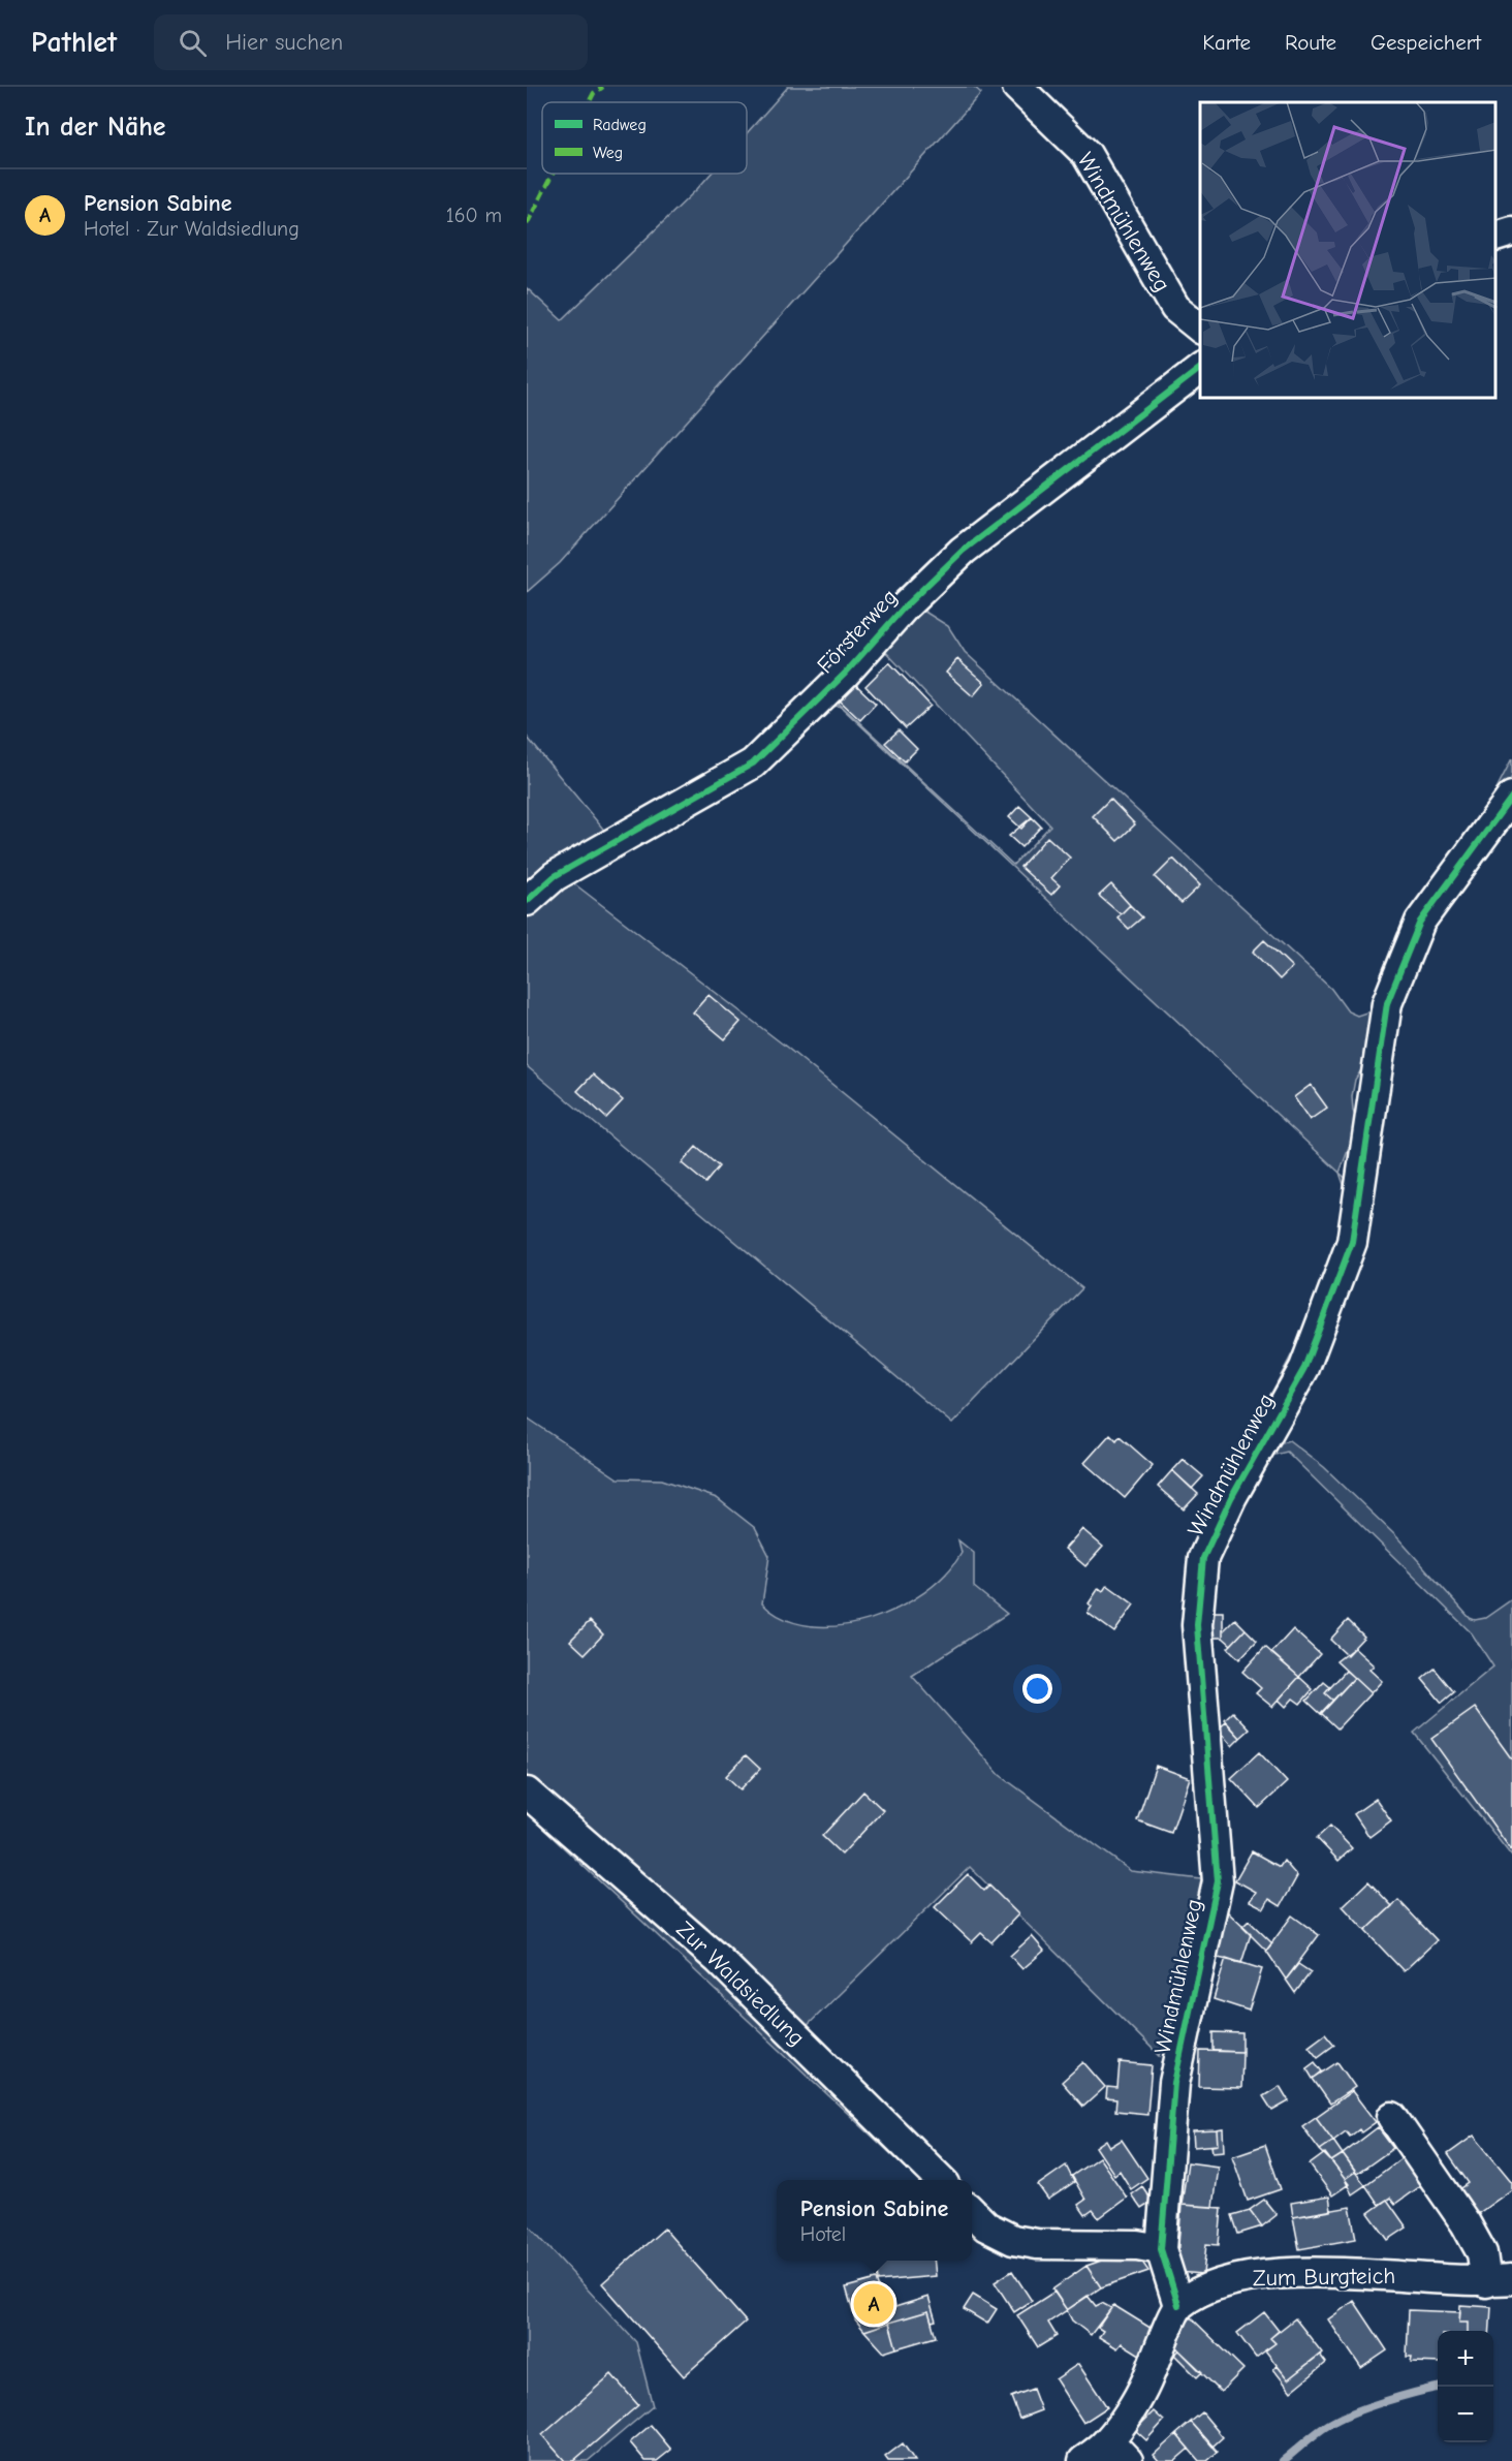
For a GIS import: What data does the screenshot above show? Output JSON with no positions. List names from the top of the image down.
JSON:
{
  "streets": {
    "street": [
      "Windmühlenweg",
      "Försterweg",
      "Zur Waldsiedlung",
      "Zum Burgteich"
    ]
  },
  "crossings": [
    ["Windmühlenweg", "Zum Burgteich"]
  ],
  "legend": ["Radweg", "Weg"],
  "page": {
    "header": "Pathlet",
    "search": "Hier suchen",
    "nav": ["Karte", "Route", "Gespeichert"],
    "heading": "In der Nähe",
    "list": [
      {
        "mark": "A",
        "name": "Pension Sabine",
        "note": "Hotel · Zur Waldsiedlung",
        "value": "160 m"
      }
    ],
    "popup": ["Pension Sabine", "Hotel"],
    "pins": "A",
    "map_buttons": ["+", "−"]
  }
}
